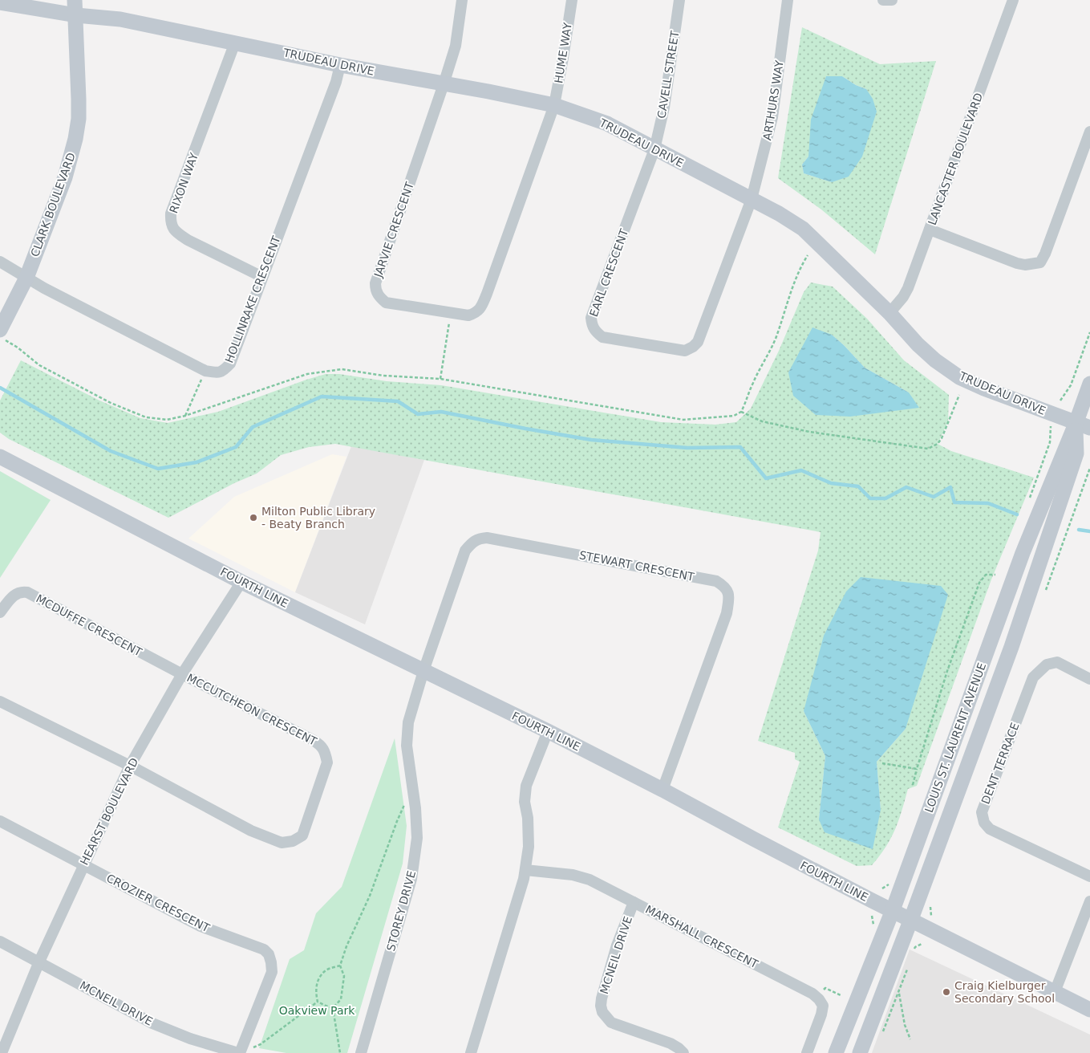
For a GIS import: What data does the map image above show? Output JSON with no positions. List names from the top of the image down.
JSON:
{
  "streets": {
    "main road": [
      "TRUDEAU DRIVE",
      "CLARK BOULEVARD",
      "FOURTH LINE",
      "LOUIS ST. LAURENT AVENUE"
    ],
    "street": [
      "HUME WAY",
      "CAVELL STREET",
      "ARTHURS WAY",
      "LANCASTER BOULEVARD",
      "RIXON WAY",
      "JARVIE CRESCENT",
      "EARL CRESCENT",
      "HOLLINRAKE CRESCENT",
      "STEWART CRESCENT",
      "MCDUFFE CRESCENT",
      "MCCUTCHEON CRESCENT",
      "DENT TERRACE",
      "HEARST BOULEVARD",
      "CROZIER CRESCENT",
      "STOREY DRIVE",
      "MARSHALL CRESCENT",
      "MCNEIL DRIVE"
    ]
  },
  "crossings": [
    ["HUME WAY", "TRUDEAU DRIVE"],
    ["HUME WAY", "JARVIE CRESCENT"],
    ["TRUDEAU DRIVE", "CAVELL STREET"],
    ["TRUDEAU DRIVE", "ARTHURS WAY"],
    ["TRUDEAU DRIVE", "LANCASTER BOULEVARD"],
    ["TRUDEAU DRIVE", "RIXON WAY"],
    ["TRUDEAU DRIVE", "CLARK BOULEVARD"],
    ["TRUDEAU DRIVE", "JARVIE CRESCENT"],
    ["TRUDEAU DRIVE", "EARL CRESCENT"],
    ["TRUDEAU DRIVE", "HOLLINRAKE CRESCENT"],
    ["TRUDEAU DRIVE", "LOUIS ST. LAURENT AVENUE"],
    ["CAVELL STREET", "EARL CRESCENT"],
    ["ARTHURS WAY", "EARL CRESCENT"],
    ["RIXON WAY", "HOLLINRAKE CRESCENT"],
    ["CLARK BOULEVARD", "HOLLINRAKE CRESCENT"],
    ["STEWART CRESCENT", "FOURTH LINE"],
    ["STEWART CRESCENT", "STOREY DRIVE"],
    ["FOURTH LINE", "LOUIS ST. LAURENT AVENUE"],
    ["FOURTH LINE", "HEARST BOULEVARD"],
    ["FOURTH LINE", "STOREY DRIVE"],
    ["MCDUFFE CRESCENT", "MCCUTCHEON CRESCENT"],
    ["MCDUFFE CRESCENT", "HEARST BOULEVARD"],
    ["MCCUTCHEON CRESCENT", "HEARST BOULEVARD"],
    ["HEARST BOULEVARD", "CROZIER CRESCENT"],
    ["HEARST BOULEVARD", "MCNEIL DRIVE"],
    ["CROZIER CRESCENT", "MCNEIL DRIVE"],
    ["MARSHALL CRESCENT", "MCNEIL DRIVE"]
  ],
  "parks": ["Oakview Park"],
  "places": ["Milton Public Library - Beaty Branch", "Craig Kielburger Secondary School"]
}
